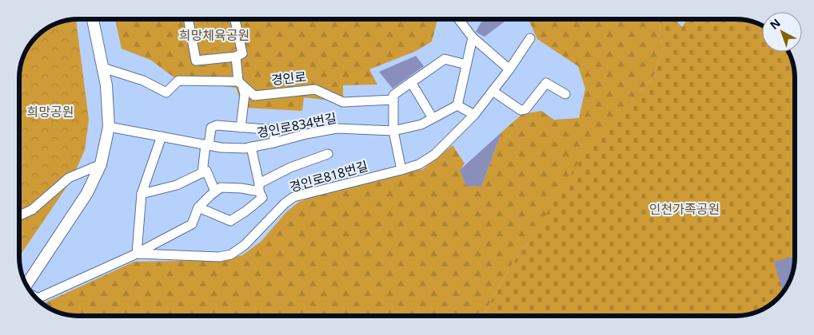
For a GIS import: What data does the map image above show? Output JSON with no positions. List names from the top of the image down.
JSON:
{
  "streets": {
    "street": ["경인로", "경인로834번길", "경인로818번길"]
  },
  "parks": ["희망체육공원", "희망공원", "인천가족공원"],
  "north": "top left"
}
